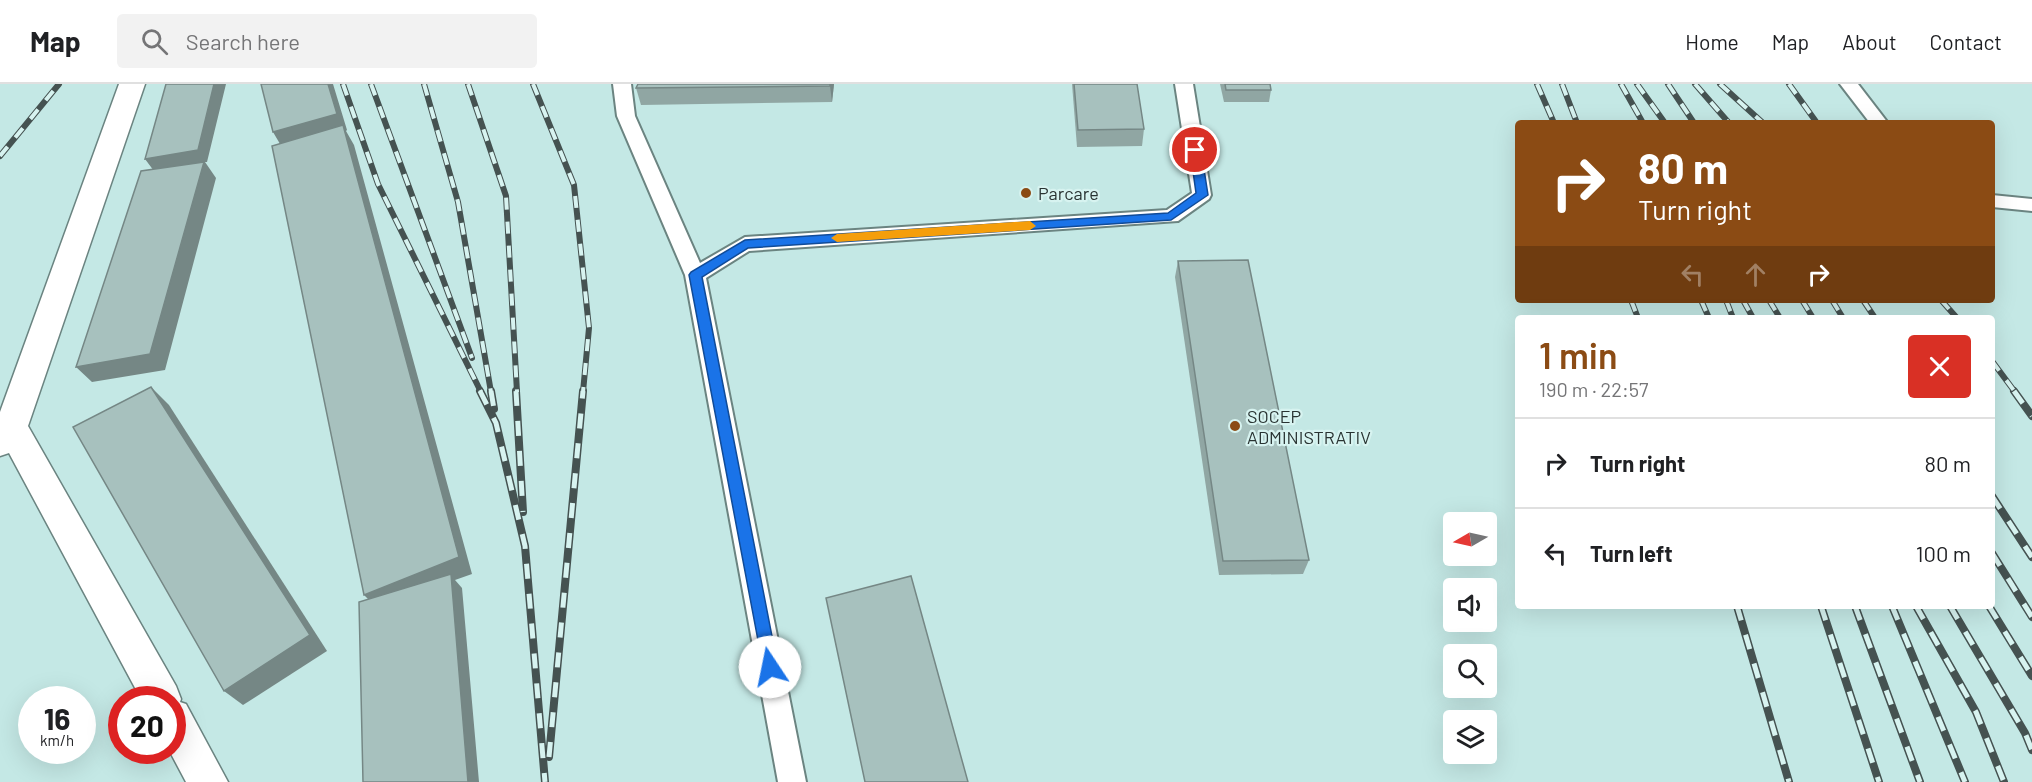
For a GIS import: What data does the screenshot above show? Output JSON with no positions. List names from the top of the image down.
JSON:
{
  "places": ["Parcare", "SOCEP ADMINISTRATIV"],
  "north": "left",
  "page": {
    "header": "Map",
    "search": "Search here",
    "nav": [
      "Home",
      "Map",
      "About",
      "Contact"
    ],
    "turn": ["80 m", "Turn right"],
    "heading": ["1 min", "190 m · 22:57"],
    "list": [
      {
        "name": "Turn right",
        "value": "80 m"
      },
      {
        "name": "Turn left",
        "value": "100 m"
      }
    ],
    "speed": "16 km/h",
    "limit": "20"
  }
}
